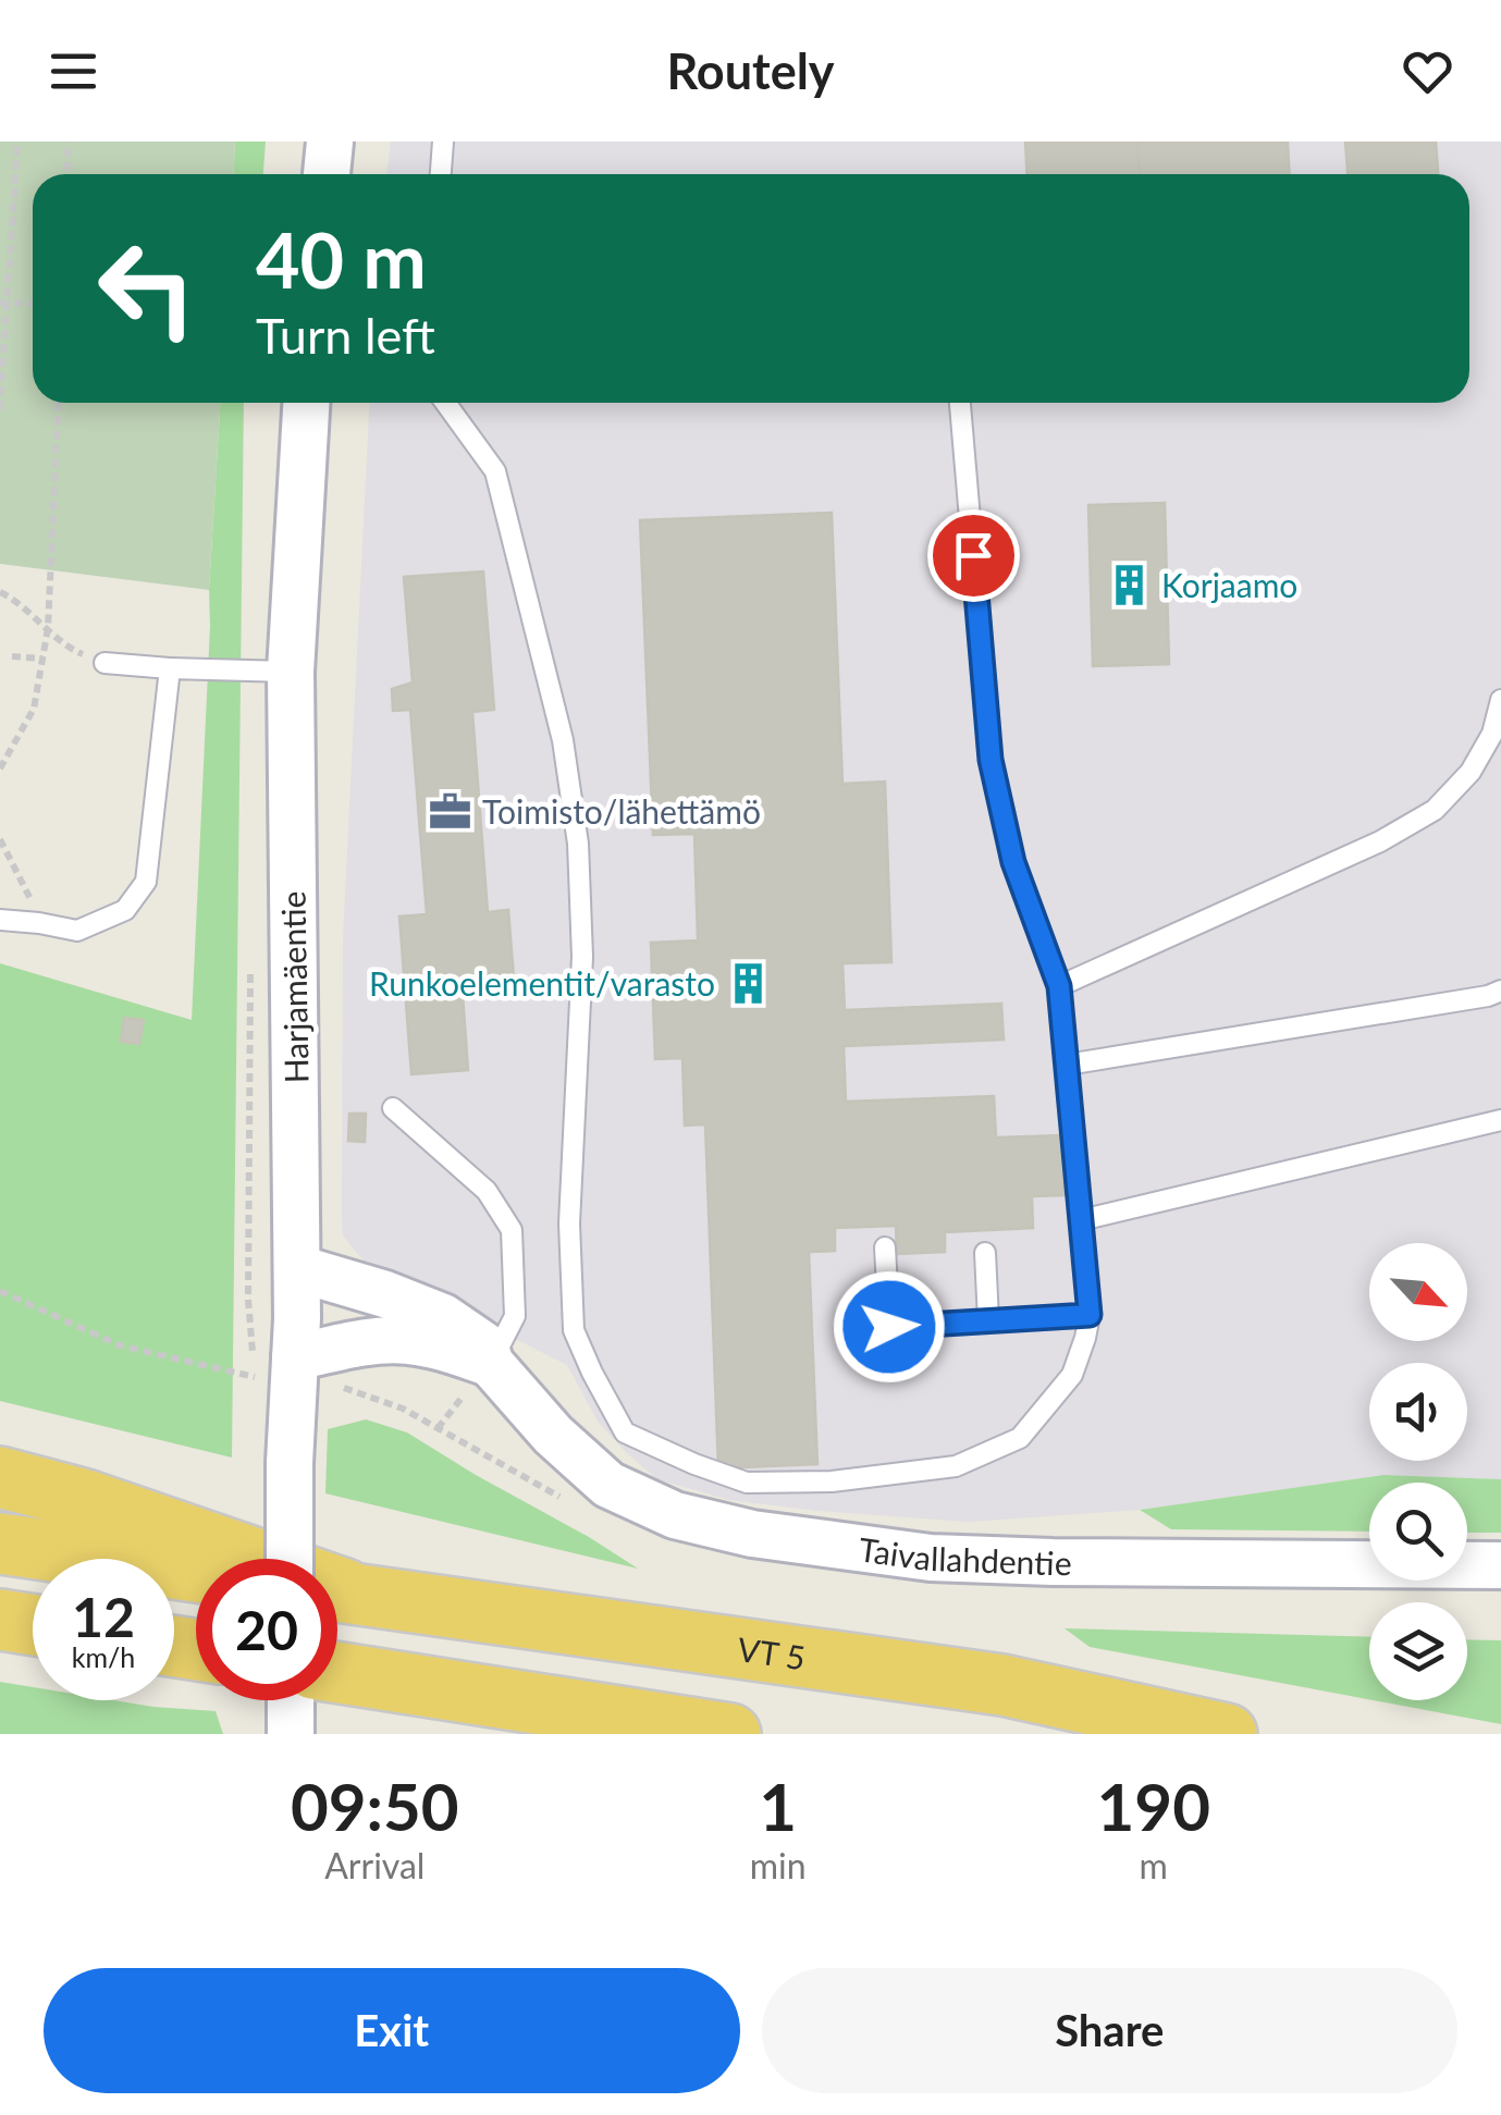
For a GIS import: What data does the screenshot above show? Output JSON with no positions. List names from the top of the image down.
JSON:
{
  "streets": {
    "highway": ["VT 5"],
    "street": ["Harjamäentie", "Taivallahdentie"]
  },
  "crossings": [
    ["Harjamäentie", "Taivallahdentie"]
  ],
  "places": {
    "building": ["Korjaamo", "Runkoelementit/varasto"],
    "office": ["Toimisto/lähettämö"]
  },
  "north": "bottom right",
  "page": {
    "header": "Routely",
    "turn": ["40 m", "Turn left"],
    "speed": "12 km/h",
    "limit": "20",
    "eta": [
      "09:50",
      "Arrival",
      "1",
      "min",
      "190",
      "m"
    ],
    "buttons": ["Exit", "Share"]
  }
}
